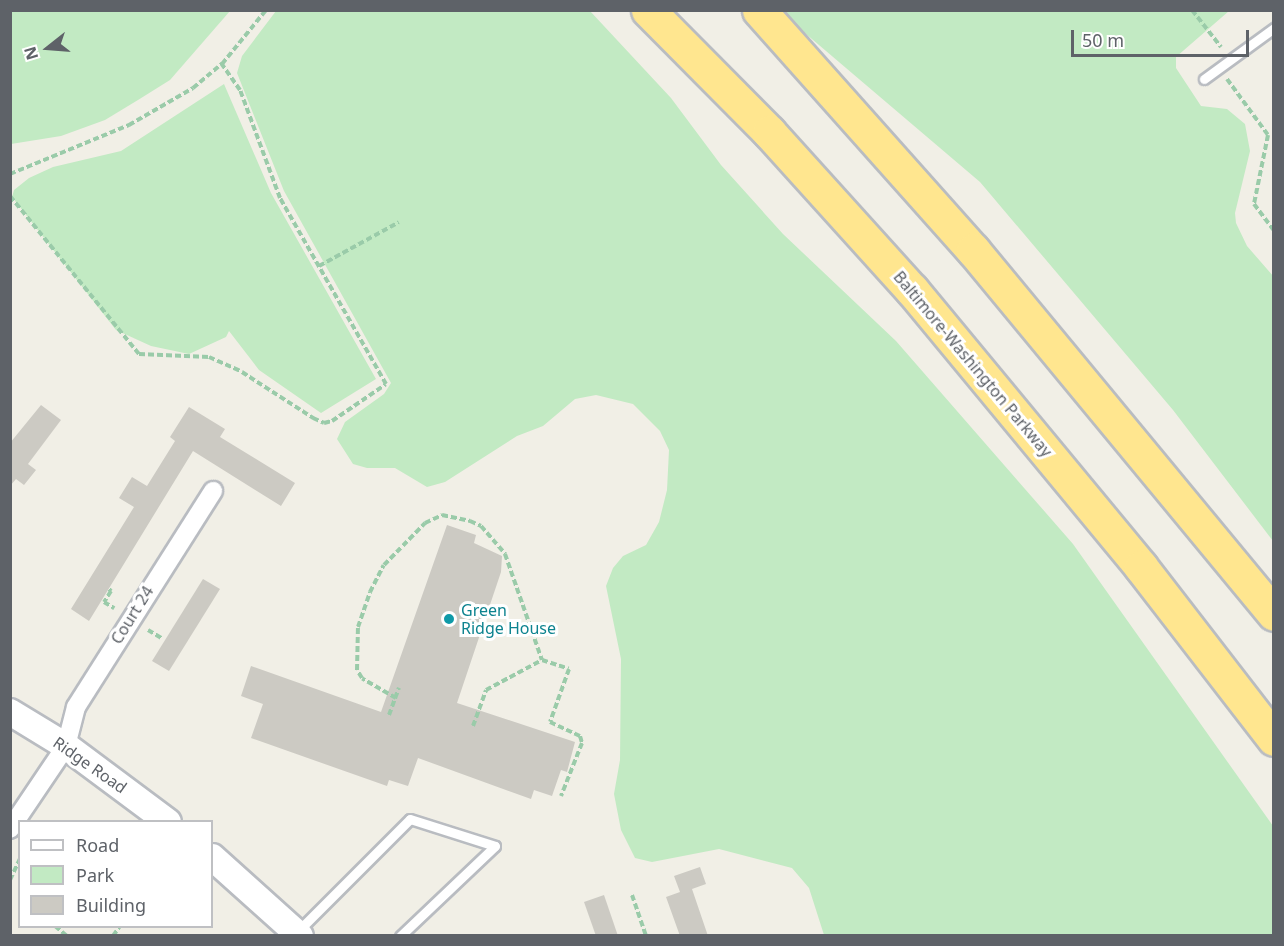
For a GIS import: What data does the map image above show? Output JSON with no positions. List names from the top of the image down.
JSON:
{
  "streets": {
    "highway": ["Baltimore-Washington Parkway"],
    "street": ["Court 24", "Ridge Road"]
  },
  "crossings": [
    ["Court 24", "Ridge Road"]
  ],
  "places": ["Green Ridge House"],
  "legend": ["Road", "Park", "Building"],
  "scale_bar": "50 m",
  "north": "left"
}
